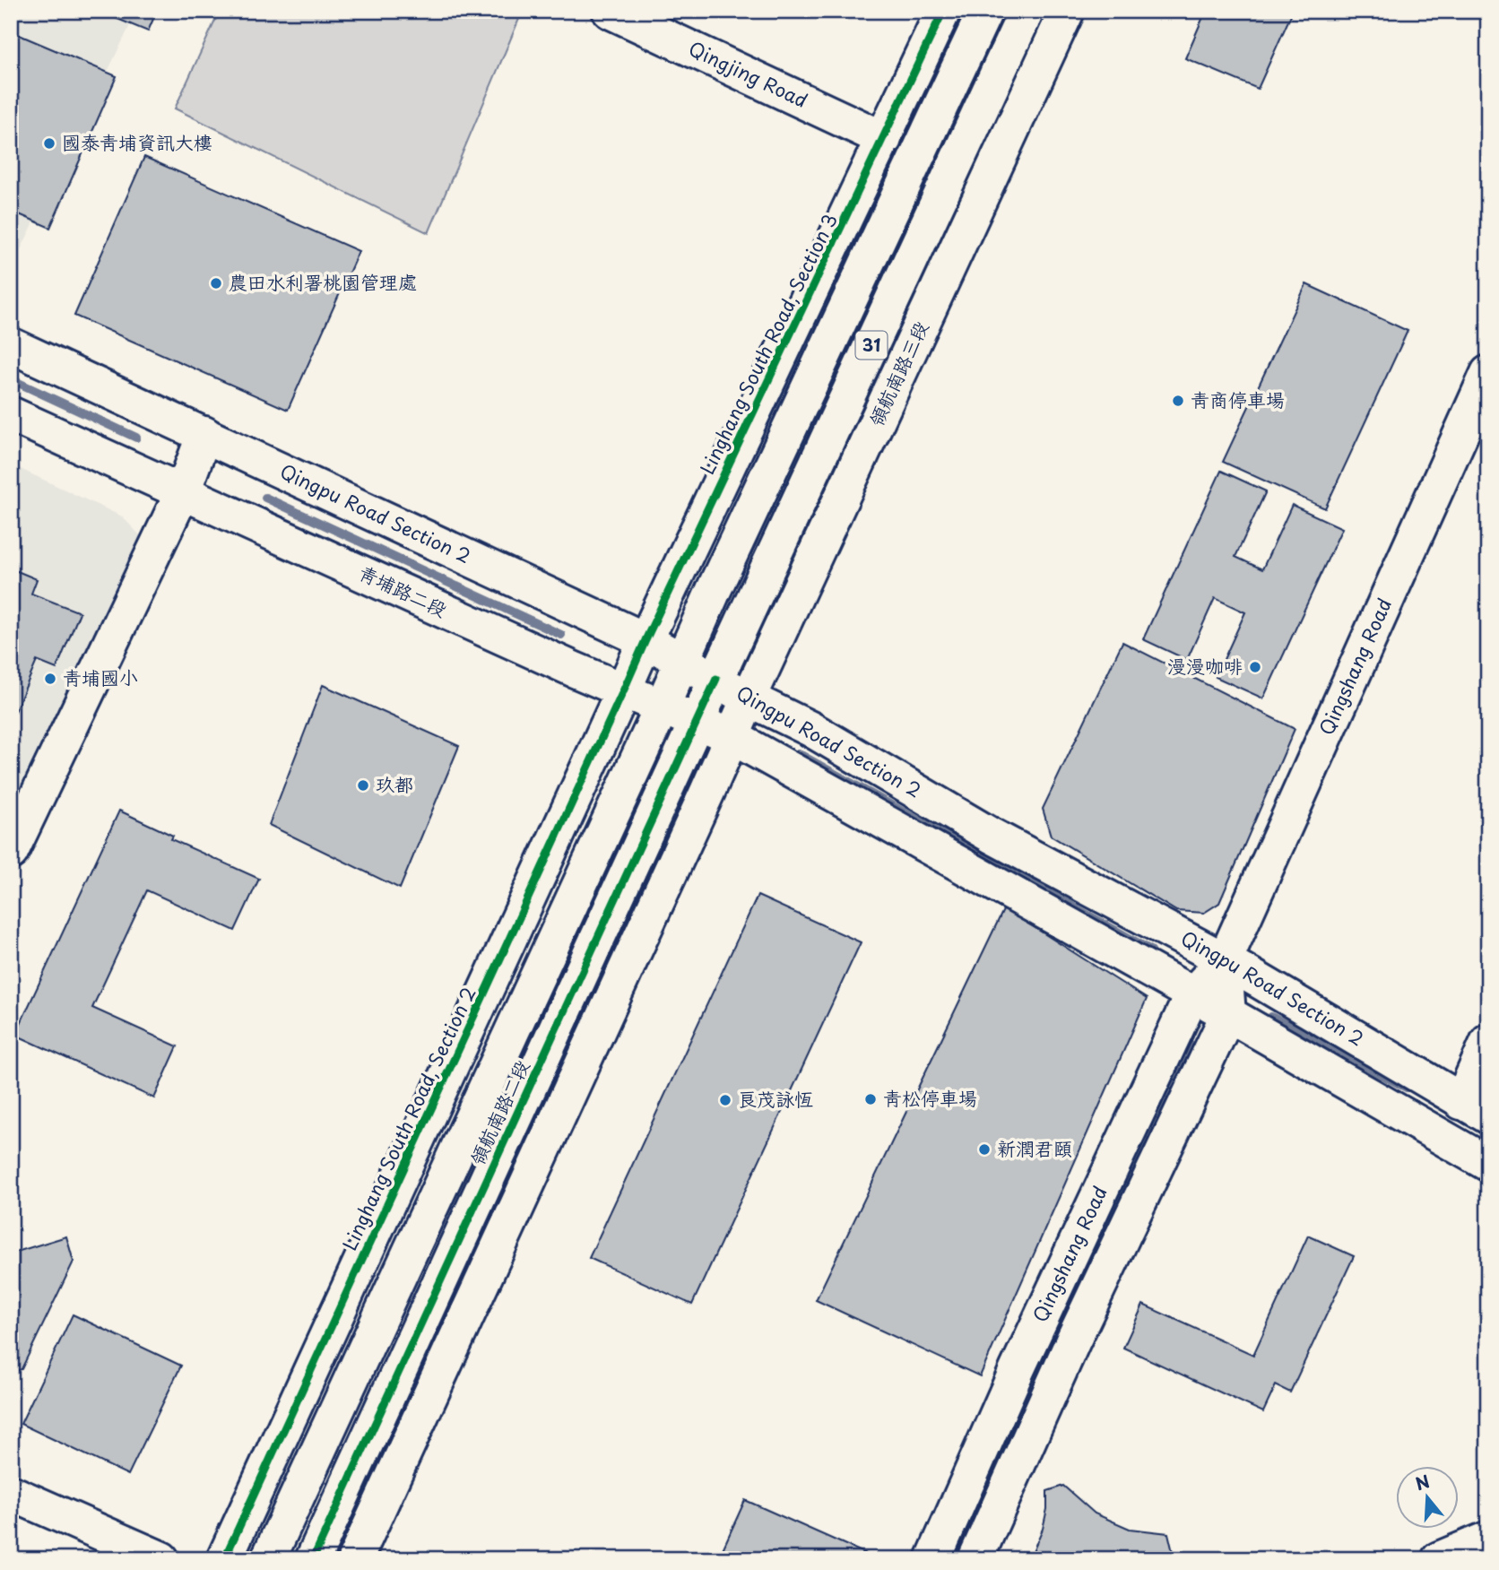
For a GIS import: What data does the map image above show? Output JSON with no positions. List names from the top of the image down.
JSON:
{
  "streets": {
    "street": [
      "Qingjing Road",
      "Linghang South Road, Section 3",
      "31",
      "領航南路三段",
      "Qingpu Road Section 2",
      "青埔路二段",
      "Qingshang Road",
      "領航南路二段",
      "Linghang South Road, Section 2"
    ]
  },
  "crossings": [
    ["Qingjing Road", "Linghang South Road, Section 3"],
    ["Linghang South Road, Section 3", "Qingpu Road Section 2"],
    ["Linghang South Road, Section 3", "青埔路二段"],
    ["Linghang South Road, Section 3", "Linghang South Road, Section 2"],
    ["31", "領航南路三段"],
    ["31", "Qingpu Road Section 2"],
    ["31", "領航南路二段"],
    ["領航南路三段", "Qingpu Road Section 2"],
    ["Qingpu Road Section 2", "Qingshang Road"],
    ["Qingpu Road Section 2", "領航南路二段"],
    ["青埔路二段", "Linghang South Road, Section 2"]
  ],
  "places": [
    "國泰青埔資訊大樓",
    "農田水利署桃園管理處",
    "青商停車場",
    "漫漫咖啡",
    "青埔國小",
    "玖都",
    "青松停車場",
    "良茂詠恆",
    "新潤君頤"
  ],
  "north": "top"
}
